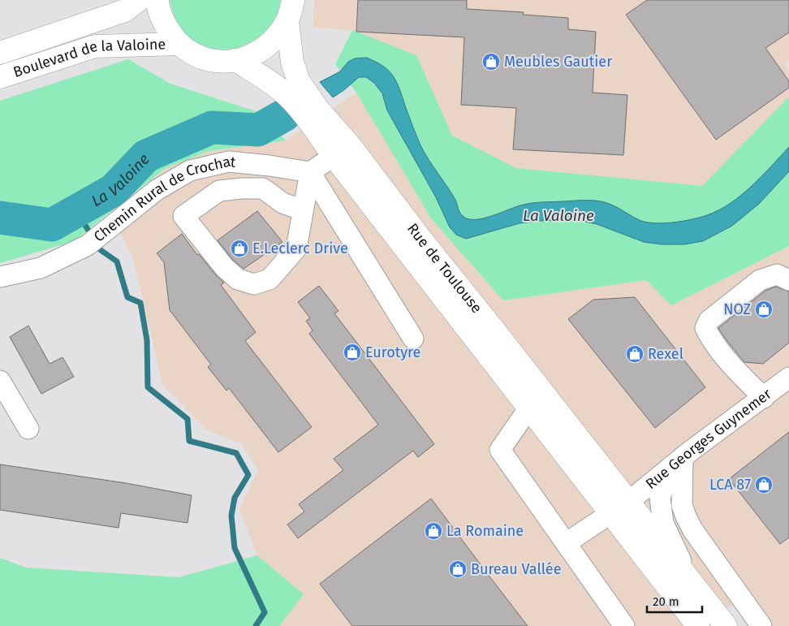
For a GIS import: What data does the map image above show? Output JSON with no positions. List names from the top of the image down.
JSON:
{
  "streets": {
    "main road": ["Boulevard de la Valoine", "Rue de Toulouse"],
    "street": ["Chemin Rural de Crochat", "Rue Georges Guynemer"]
  },
  "crossings": [
    ["Boulevard de la Valoine", "Rue de Toulouse"],
    ["Rue de Toulouse", "Rue Georges Guynemer"]
  ],
  "water": ["La Valoine"],
  "places": {
    "shop": [
      "Meubles Gautier",
      "E.Leclerc Drive",
      "NOZ",
      "Eurotyre",
      "Rexel",
      "LCA 87",
      "La Romaine",
      "Bureau Vallée"
    ]
  },
  "scale_bar": "20 m"
}
